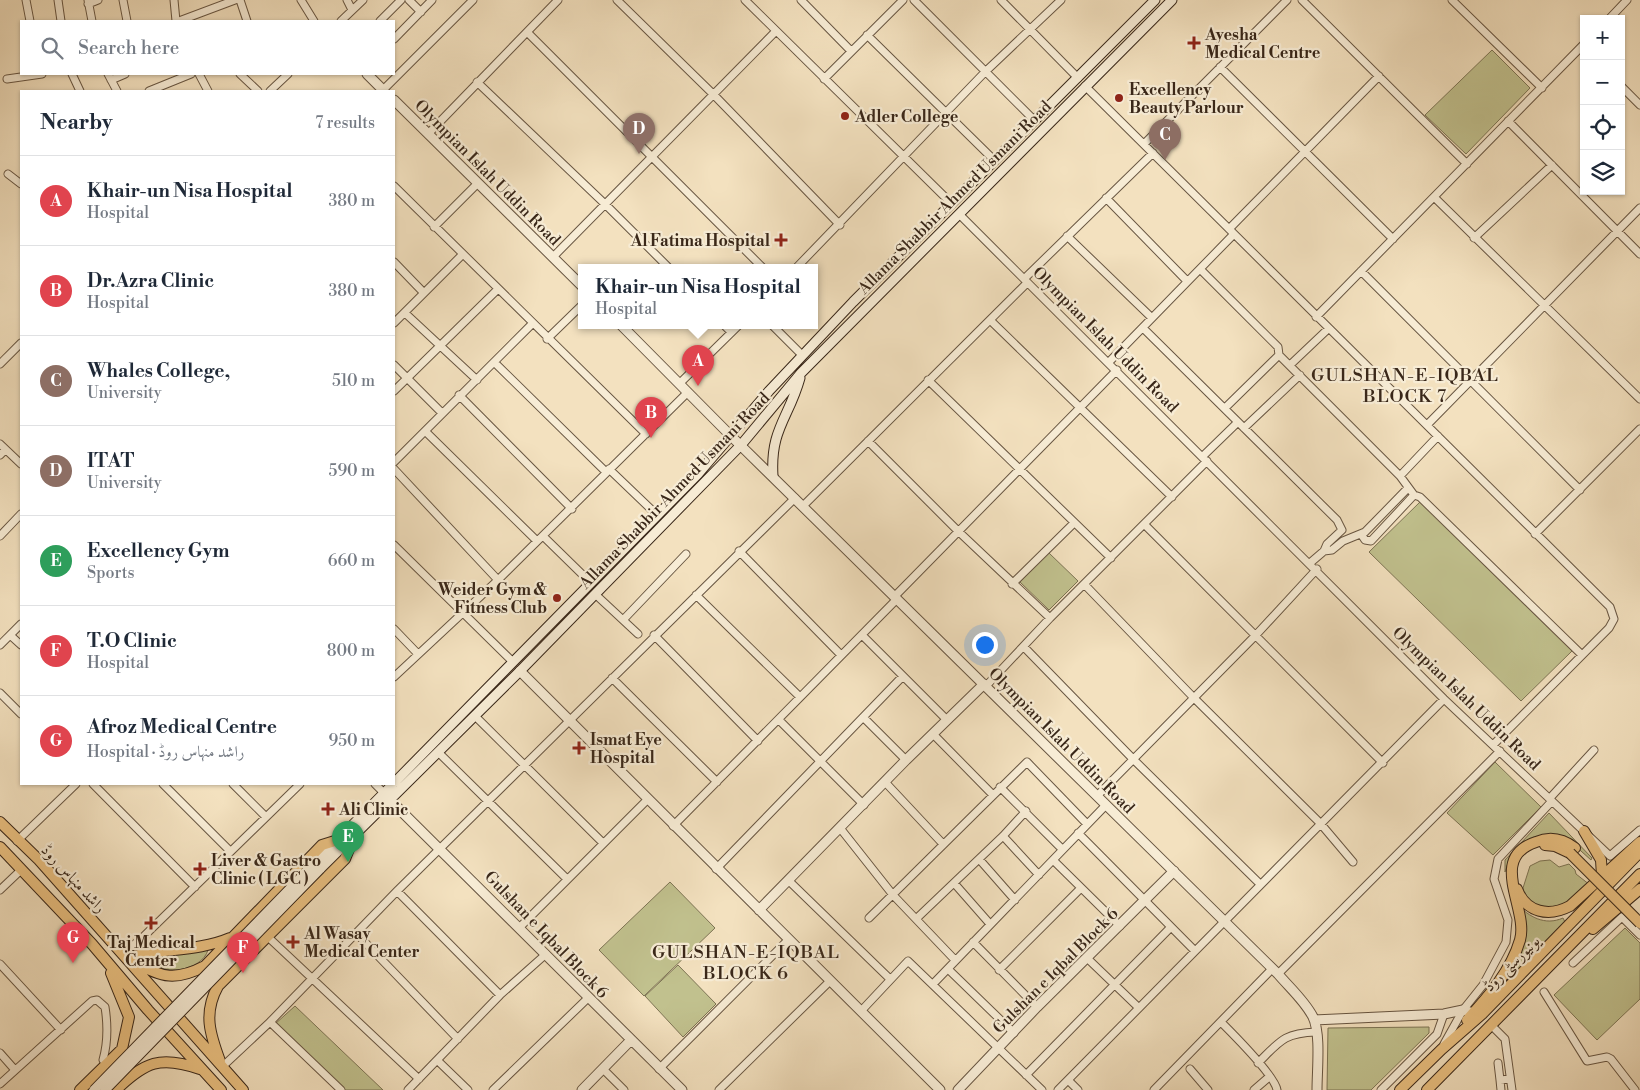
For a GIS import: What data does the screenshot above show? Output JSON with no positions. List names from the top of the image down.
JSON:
{
  "streets": {
    "main road": ["راشد منہاس روڈ", "یونیورسٹی روڈ"],
    "street": ["Olympian Islah Uddin Road", "Allama Shabbir Ahmed Usmani Road", "Gulshan e Iqbal Block 6"]
  },
  "crossings": [
    ["Olympian Islah Uddin Road", "Allama Shabbir Ahmed Usmani Road"],
    ["Olympian Islah Uddin Road", "Gulshan e Iqbal Block 6"],
    ["Allama Shabbir Ahmed Usmani Road", "Gulshan e Iqbal Block 6"]
  ],
  "districts": ["GULSHAN-E-IQBAL BLOCK 7", "GULSHAN-E-IQBAL BLOCK 6"],
  "places": {
    "health": [
      "Ayesha Medical Centre",
      "Al Fatima Hospital",
      "Ismat Eye Hospital",
      "Ali Clinic",
      "Liver & Gastro Clinic ( LGC )",
      "Taj Medical Center",
      "Al Wasay Medical Center"
    ],
    "other": ["Excellency Beauty Parlour", "Adler College", "Weider Gym & Fitness Club"]
  },
  "page": {
    "map_buttons": ["+", "−"],
    "search": "Search here",
    "heading": ["Nearby", "7 results"],
    "pins": [
      "D",
      "C",
      "A",
      "B",
      "E",
      "G",
      "F"
    ],
    "list": [
      {
        "mark": "A",
        "name": "Khair-un Nisa Hospital",
        "note": "Hospital",
        "value": "380 m"
      },
      {
        "mark": "B",
        "name": "Dr.Azra Clinic",
        "note": "Hospital",
        "value": "380 m"
      },
      {
        "mark": "C",
        "name": "Whales College,",
        "note": "University",
        "value": "510 m"
      },
      {
        "mark": "D",
        "name": "ITAT",
        "note": "University",
        "value": "590 m"
      },
      {
        "mark": "E",
        "name": "Excellency Gym",
        "note": "Sports",
        "value": "660 m"
      },
      {
        "mark": "F",
        "name": "T.O Clinic",
        "note": "Hospital",
        "value": "800 m"
      },
      {
        "mark": "G",
        "name": "Afroz Medical Centre",
        "note": "Hospital · راشد منہاس روڈ",
        "value": "950 m"
      }
    ],
    "popup": ["Khair-un Nisa Hospital", "Hospital"]
  }
}
